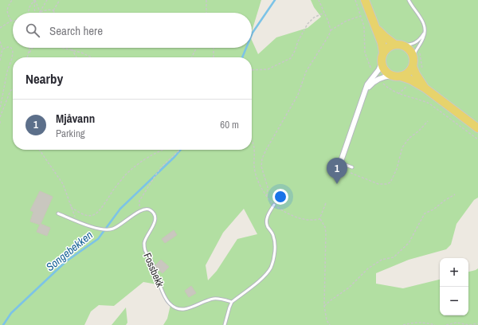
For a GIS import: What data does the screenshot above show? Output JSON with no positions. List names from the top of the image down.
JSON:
{
  "streets": {
    "lane": ["Fossbekk"]
  },
  "water": ["Songebekken"],
  "page": {
    "search": "Search here",
    "heading": "Nearby",
    "list": [
      {
        "mark": "1",
        "name": "Mjåvann",
        "note": "Parking",
        "value": "60 m"
      }
    ],
    "pins": "1",
    "map_buttons": ["+", "−"]
  }
}
